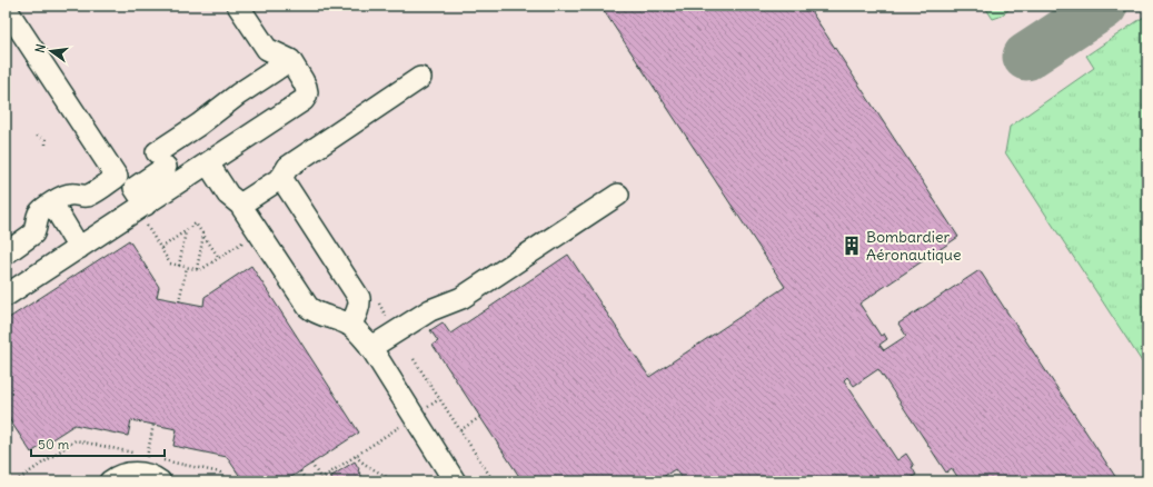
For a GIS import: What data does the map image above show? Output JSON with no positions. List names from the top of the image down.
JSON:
{
  "places": {
    "building": ["Bombardier Aéronautique"]
  },
  "scale_bar": "50 m",
  "north": "left"
}
